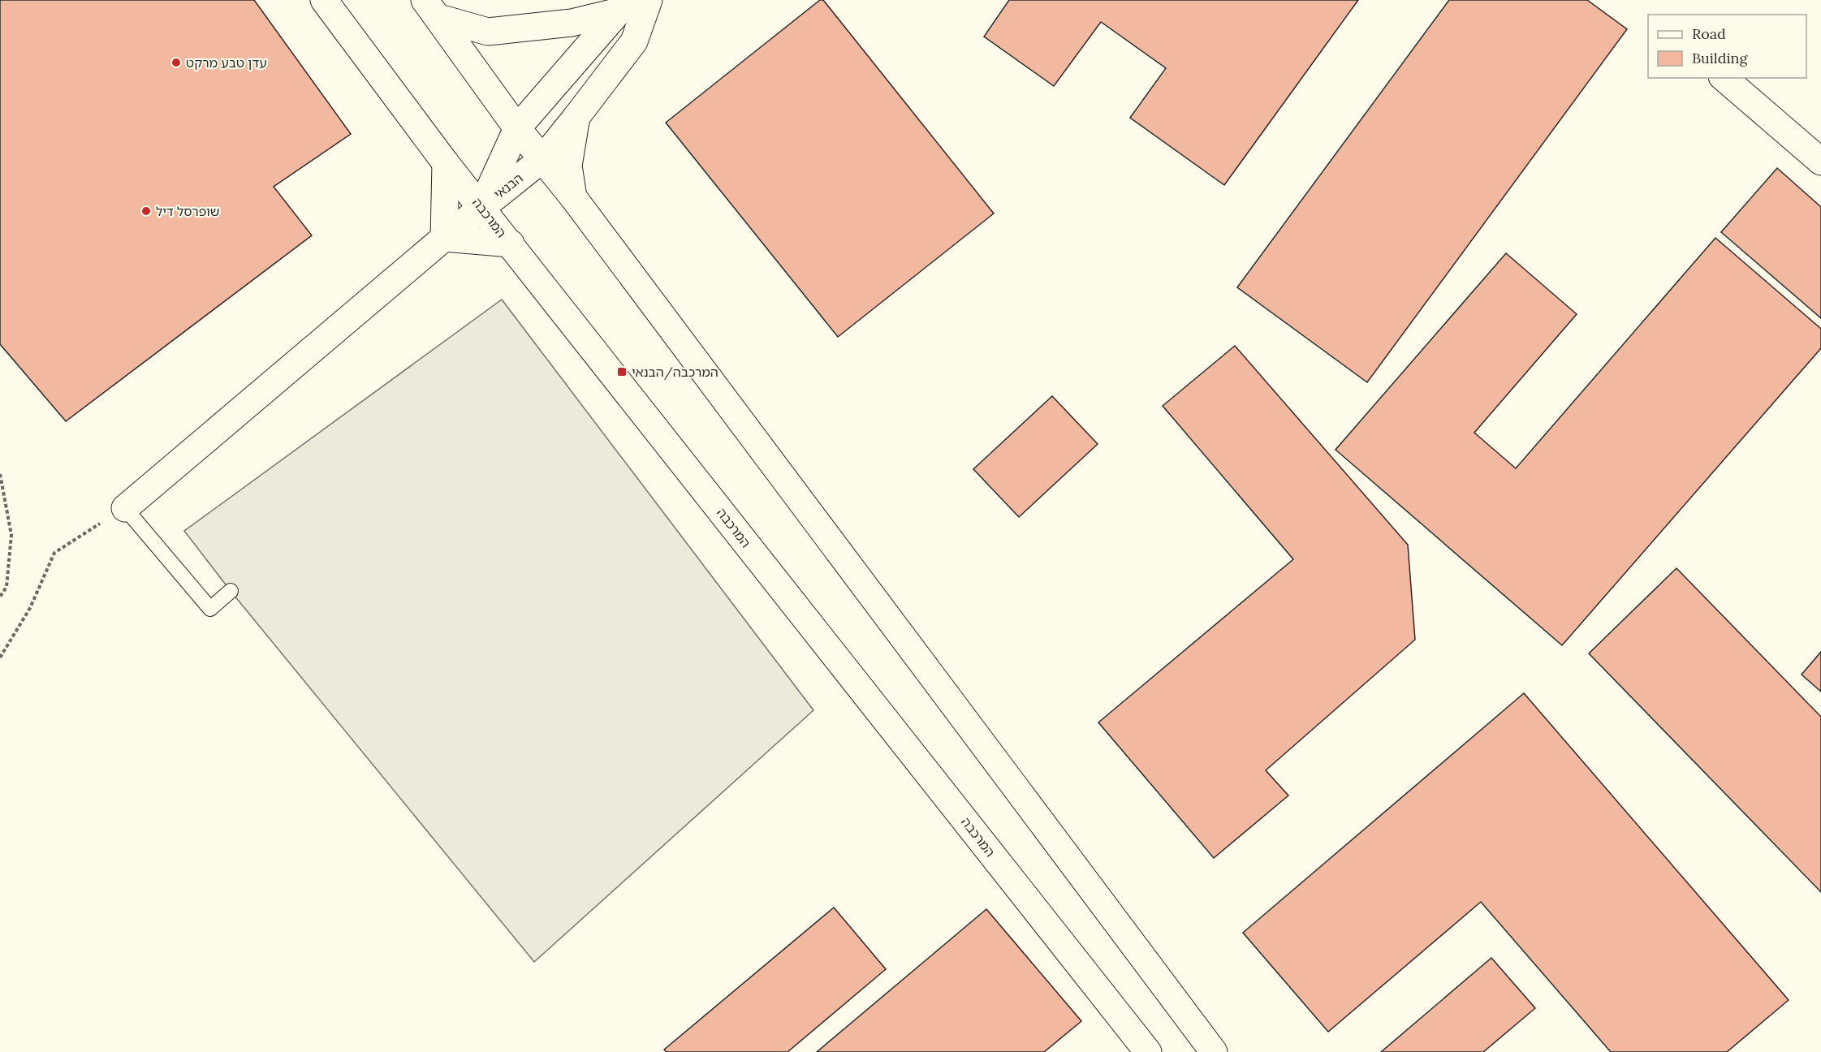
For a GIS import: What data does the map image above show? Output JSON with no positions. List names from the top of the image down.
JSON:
{
  "streets": {
    "street": ["הבנאי", "המרכבה"]
  },
  "crossings": [
    ["הבנאי", "המרכבה"]
  ],
  "places": {
    "other": ["עדן טבע מרקט", "שופרסל דיל"],
    "transit": ["המרכבה/הבנאי"]
  },
  "legend": ["Road", "Building"]
}
